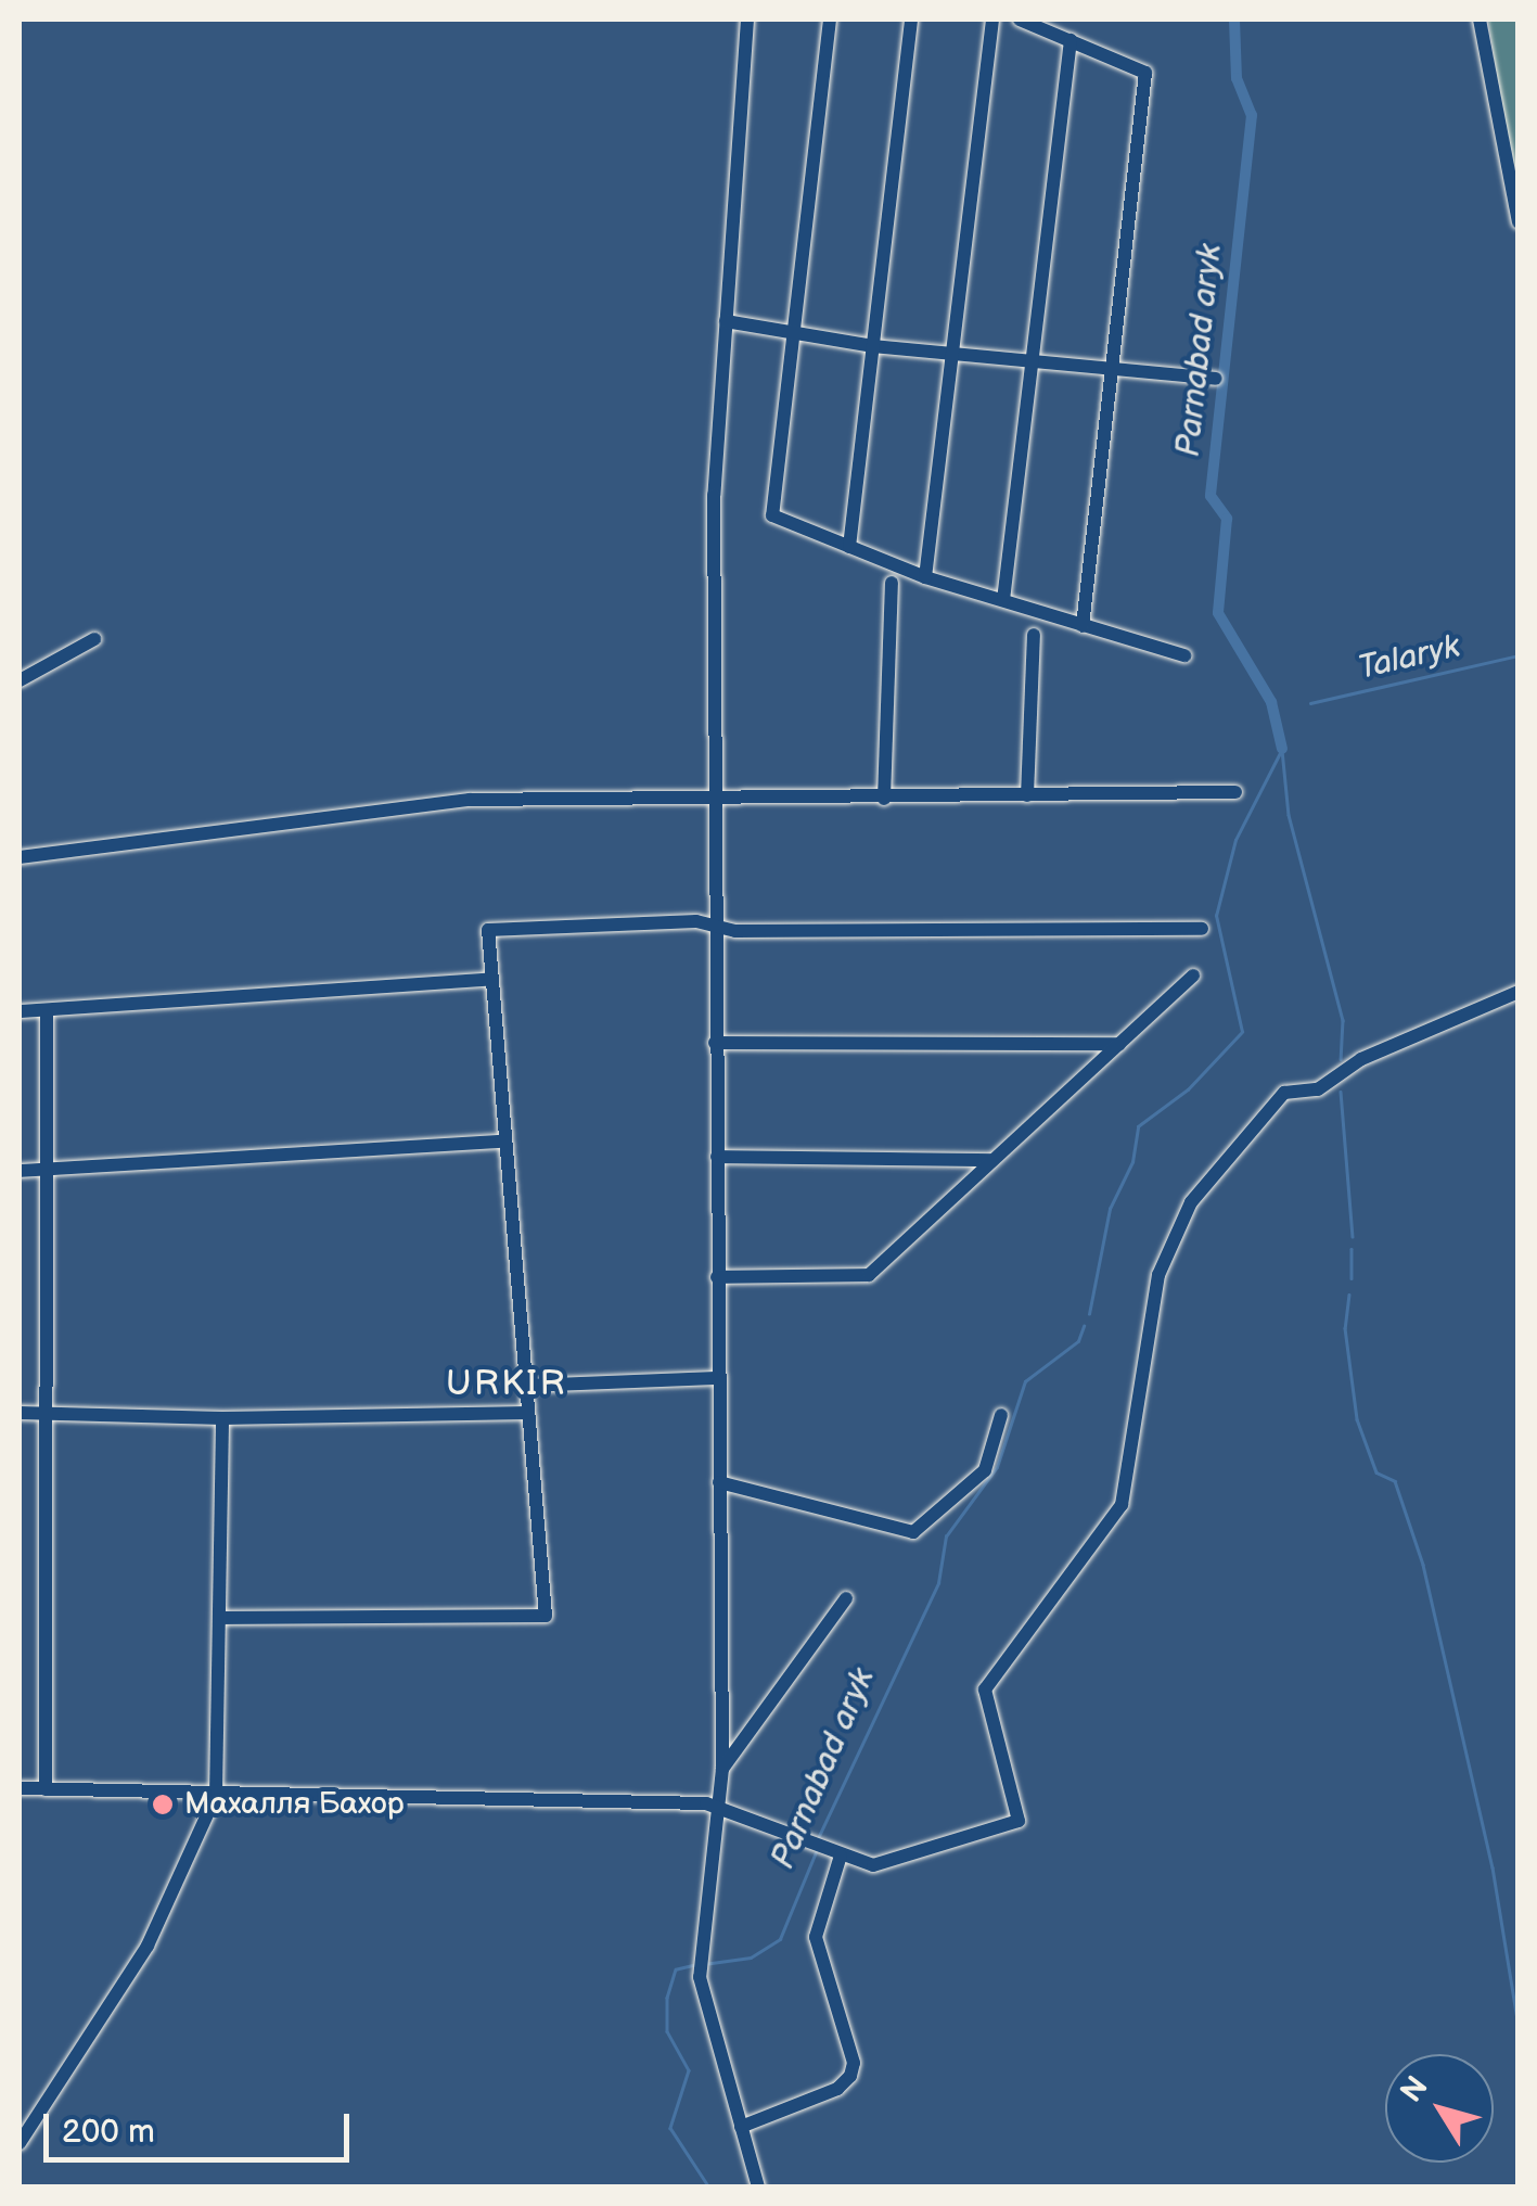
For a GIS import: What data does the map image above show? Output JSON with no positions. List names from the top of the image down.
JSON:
{
  "districts": ["URKIR"],
  "water": ["Parnabad aryk", "Talaryk"],
  "places": ["Махалля Бахор"],
  "scale_bar": "200 m",
  "north": "top left"
}
